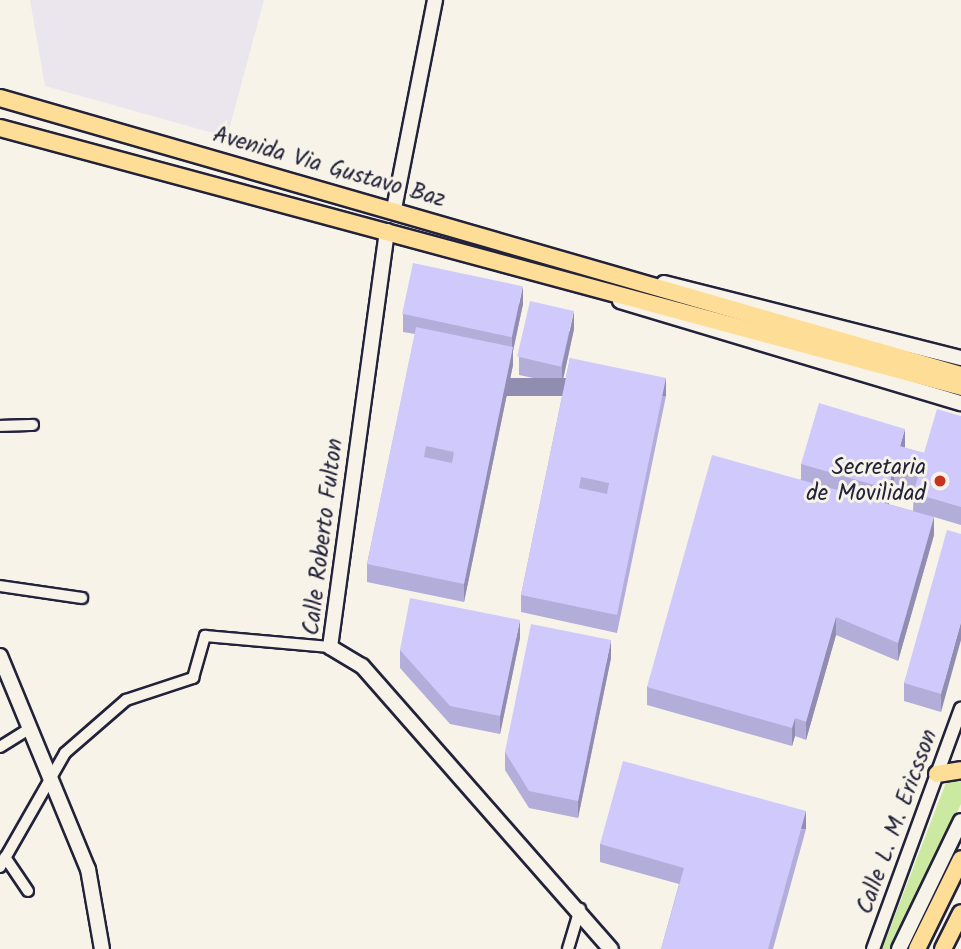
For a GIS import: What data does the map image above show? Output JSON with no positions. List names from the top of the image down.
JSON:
{
  "streets": {
    "main road": ["Avenida Via Gustavo Baz", "Calle Roberto Fulton"],
    "street": ["Calle L. M. Ericsson"]
  },
  "crossings": [
    ["Avenida Via Gustavo Baz", "Calle Roberto Fulton"]
  ],
  "places": ["Secretaria de Movilidad"]
}
